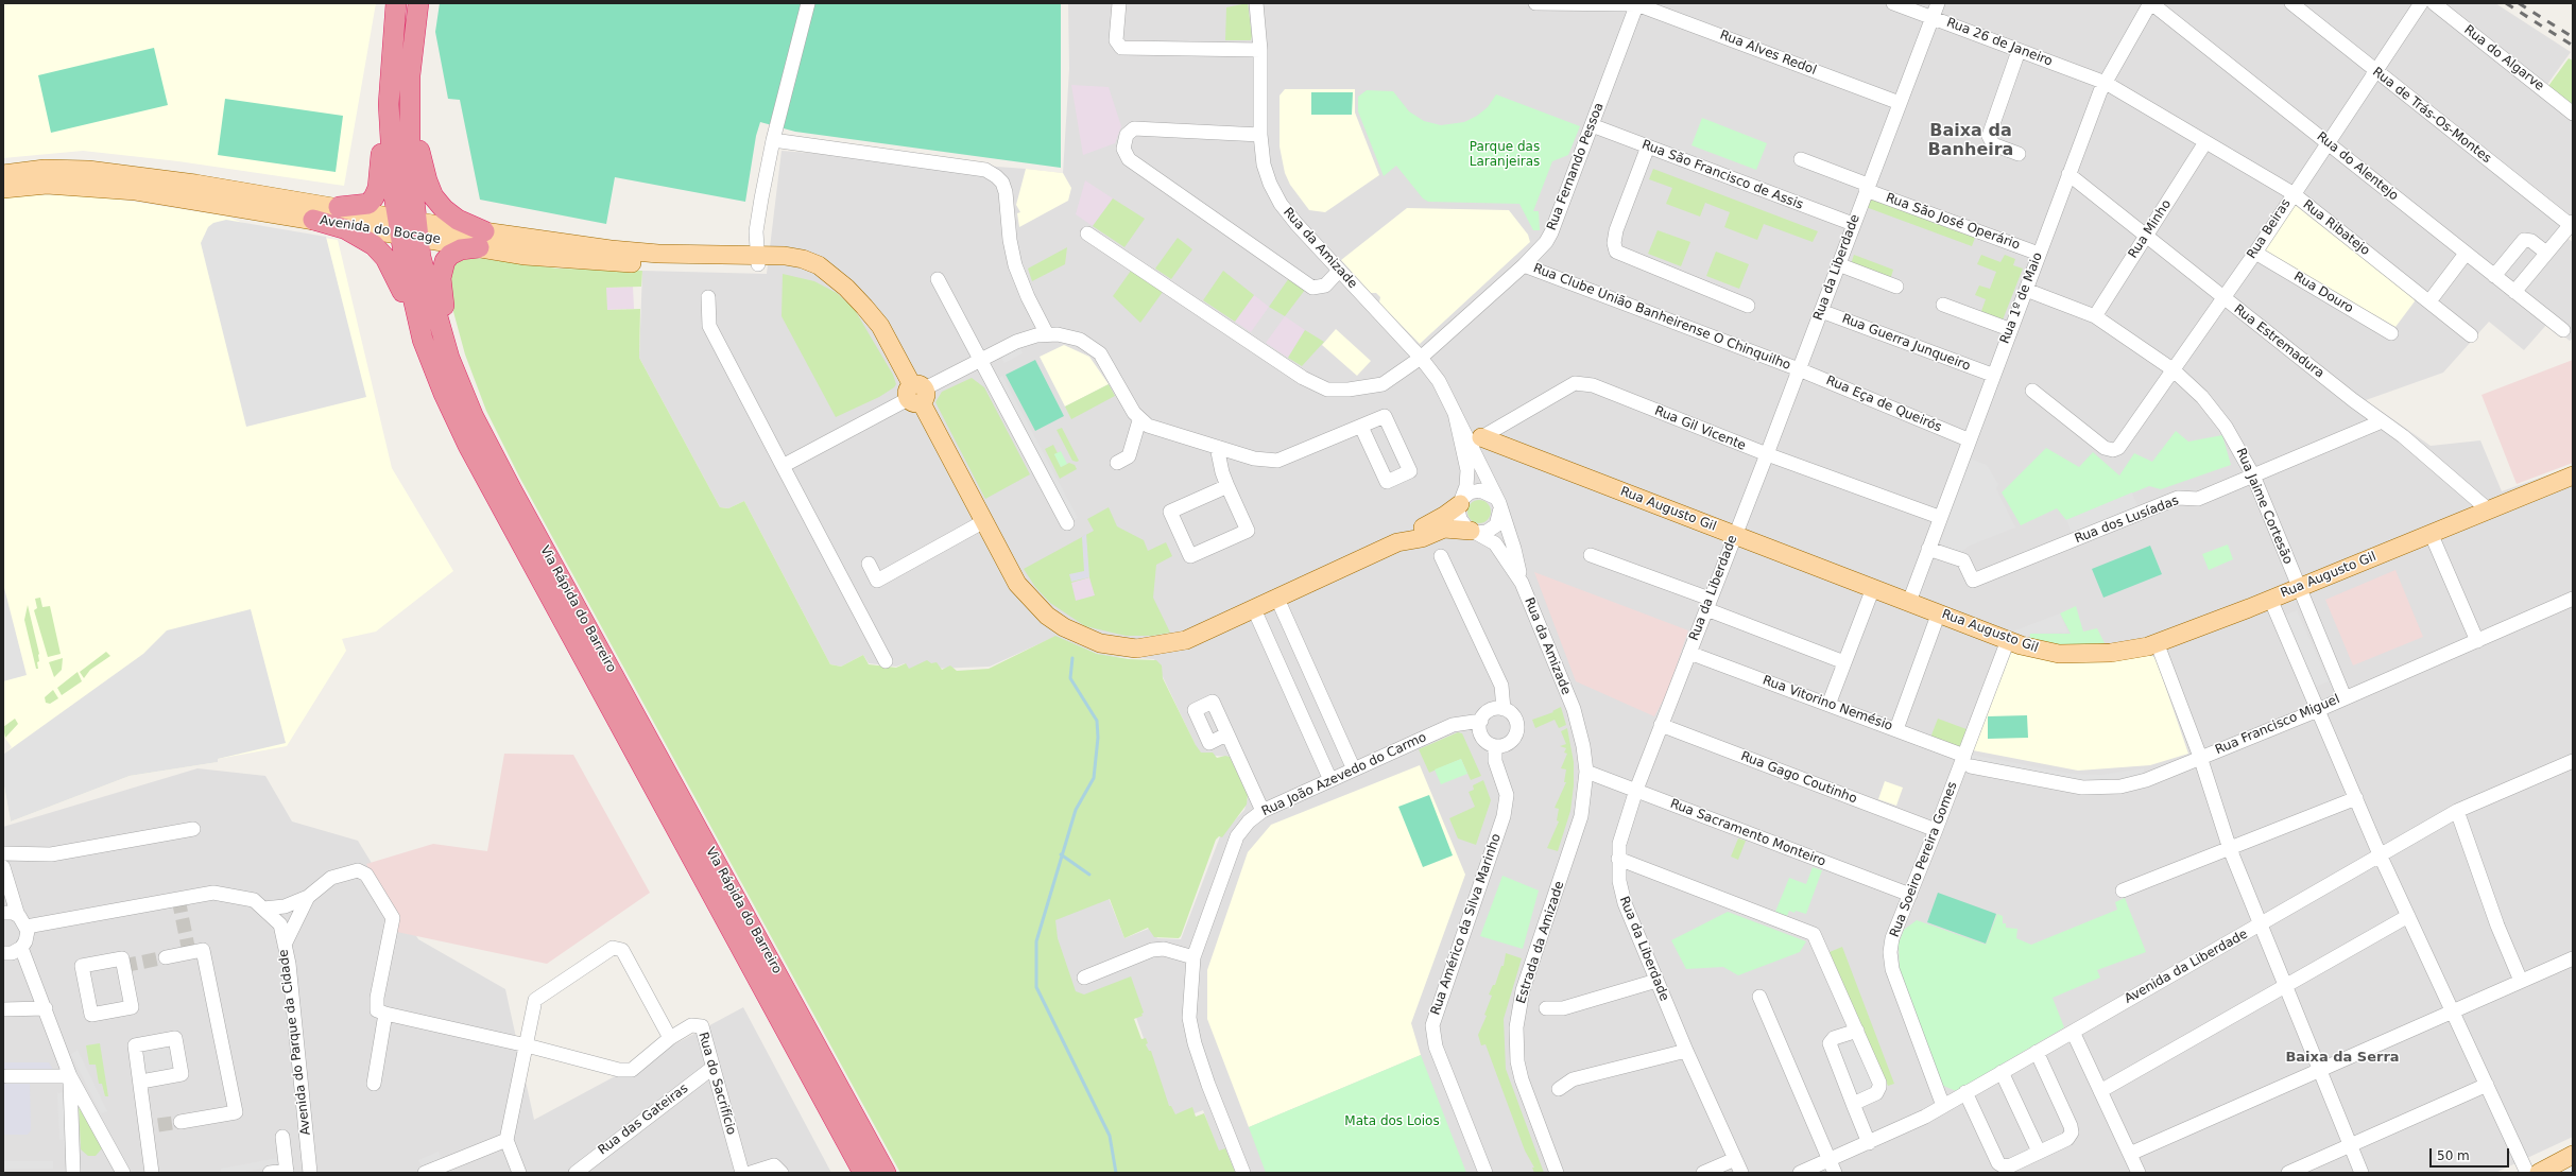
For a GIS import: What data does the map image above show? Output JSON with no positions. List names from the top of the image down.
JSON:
{
  "streets": {
    "highway": ["Via Rápida do Barreiro"],
    "main road": ["Avenida do Bocage", "Rua Augusto Gil"],
    "street": [
      "Rua 26 de Janeiro",
      "Rua Alves Redol",
      "Rua do Algarve",
      "Rua de Trás-Os-Montes",
      "Rua Fernando Pessoa",
      "Rua do Alentejo",
      "Rua São Francisco de Assis",
      "Rua São José Operário",
      "Rua Ribatejo",
      "Rua Minho",
      "Rua Beiras",
      "Rua da Amizade",
      "Rua da Liberdade",
      "Rua Douro",
      "Rua 1º de Maio",
      "Rua Clube União Banheirense O Chinquilho",
      "Rua Estremadura",
      "Rua Guerra Junqueiro",
      "Rua Eça de Queirós",
      "Rua Gil Vicente",
      "Rua Jaime Cortesão",
      "Rua dos Lusíadas",
      "Rua Vitorino Nemésio",
      "Rua Francisco Miguel",
      "Rua João Azevedo do Carmo",
      "Rua Gago Coutinho",
      "Rua Sacramento Monteiro",
      "Rua Soeiro Pereira Gomes",
      "Rua Américo da Silva Marinho",
      "Estrada da Amizade",
      "Avenida da Liberdade",
      "Avenida do Parque da Cidade",
      "Rua do Sacrifício",
      "Rua das Gateiras"
    ]
  },
  "crossings": [
    ["Rua 26 de Janeiro", "Rua Ribatejo"],
    ["Rua 26 de Janeiro", "Rua da Liberdade"],
    ["Rua 26 de Janeiro", "Rua 1º de Maio"],
    ["Rua Alves Redol", "Rua Fernando Pessoa"],
    ["Rua Alves Redol", "Rua da Liberdade"],
    ["Rua de Trás-Os-Montes", "Rua Beiras"],
    ["Rua Fernando Pessoa", "Rua São Francisco de Assis"],
    ["Rua Fernando Pessoa", "Rua da Amizade"],
    ["Rua Fernando Pessoa", "Rua Clube União Banheirense O Chinquilho"],
    ["Rua do Alentejo", "Rua Beiras"],
    ["Rua do Alentejo", "Rua 1º de Maio"],
    ["Rua São Francisco de Assis", "Rua da Liberdade"],
    ["Rua São José Operário", "Rua da Liberdade"],
    ["Rua São José Operário", "Rua 1º de Maio"],
    ["Rua Ribatejo", "Rua Minho"],
    ["Rua Ribatejo", "Rua Beiras"],
    ["Rua Ribatejo", "Rua 1º de Maio"],
    ["Rua Minho", "Rua Estremadura"],
    ["Rua Minho", "Rua Jaime Cortesão"],
    ["Rua Beiras", "Rua Douro"],
    ["Rua Beiras", "Rua Estremadura"],
    ["Rua Beiras", "Rua Jaime Cortesão"],
    ["Avenida do Bocage", "Via Rápida do Barreiro"],
    ["Rua da Amizade", "Rua Gil Vicente"],
    ["Rua da Amizade", "Rua Augusto Gil"],
    ["Rua da Amizade", "Estrada da Amizade"],
    ["Rua da Liberdade", "Rua Clube União Banheirense O Chinquilho"],
    ["Rua da Liberdade", "Rua Guerra Junqueiro"],
    ["Rua da Liberdade", "Rua Eça de Queirós"],
    ["Rua da Liberdade", "Rua Gil Vicente"],
    ["Rua da Liberdade", "Rua Augusto Gil"],
    ["Rua da Liberdade", "Rua Vitorino Nemésio"],
    ["Rua da Liberdade", "Rua Gago Coutinho"],
    ["Rua da Liberdade", "Rua Sacramento Monteiro"],
    ["Rua 1º de Maio", "Rua Estremadura"],
    ["Rua 1º de Maio", "Rua Guerra Junqueiro"],
    ["Rua 1º de Maio", "Rua Eça de Queirós"],
    ["Rua 1º de Maio", "Rua Gil Vicente"],
    ["Rua 1º de Maio", "Rua Jaime Cortesão"],
    ["Rua 1º de Maio", "Rua Augusto Gil"],
    ["Rua 1º de Maio", "Rua dos Lusíadas"],
    ["Rua Clube União Banheirense O Chinquilho", "Rua Eça de Queirós"],
    ["Rua Estremadura", "Rua Augusto Gil"],
    ["Rua Estremadura", "Rua dos Lusíadas"],
    ["Rua Gil Vicente", "Rua Augusto Gil"],
    ["Rua Jaime Cortesão", "Rua Augusto Gil"],
    ["Rua Jaime Cortesão", "Rua dos Lusíadas"],
    ["Rua Jaime Cortesão", "Rua Francisco Miguel"],
    ["Rua Augusto Gil", "Rua Soeiro Pereira Gomes"],
    ["Rua Vitorino Nemésio", "Rua Francisco Miguel"],
    ["Rua Vitorino Nemésio", "Rua Soeiro Pereira Gomes"],
    ["Rua Francisco Miguel", "Rua Soeiro Pereira Gomes"],
    ["Rua João Azevedo do Carmo", "Rua Américo da Silva Marinho"],
    ["Rua Gago Coutinho", "Rua Soeiro Pereira Gomes"],
    ["Rua Sacramento Monteiro", "Rua Soeiro Pereira Gomes"],
    ["Rua Sacramento Monteiro", "Estrada da Amizade"],
    ["Rua Soeiro Pereira Gomes", "Avenida da Liberdade"],
    ["Rua do Sacrifício", "Rua das Gateiras"]
  ],
  "districts": ["Baixa da Banheira", "Baixa da Serra"],
  "parks": ["Parque das Laranjeiras", "Mata dos Loios"],
  "scale_bar": "50 m"
}
